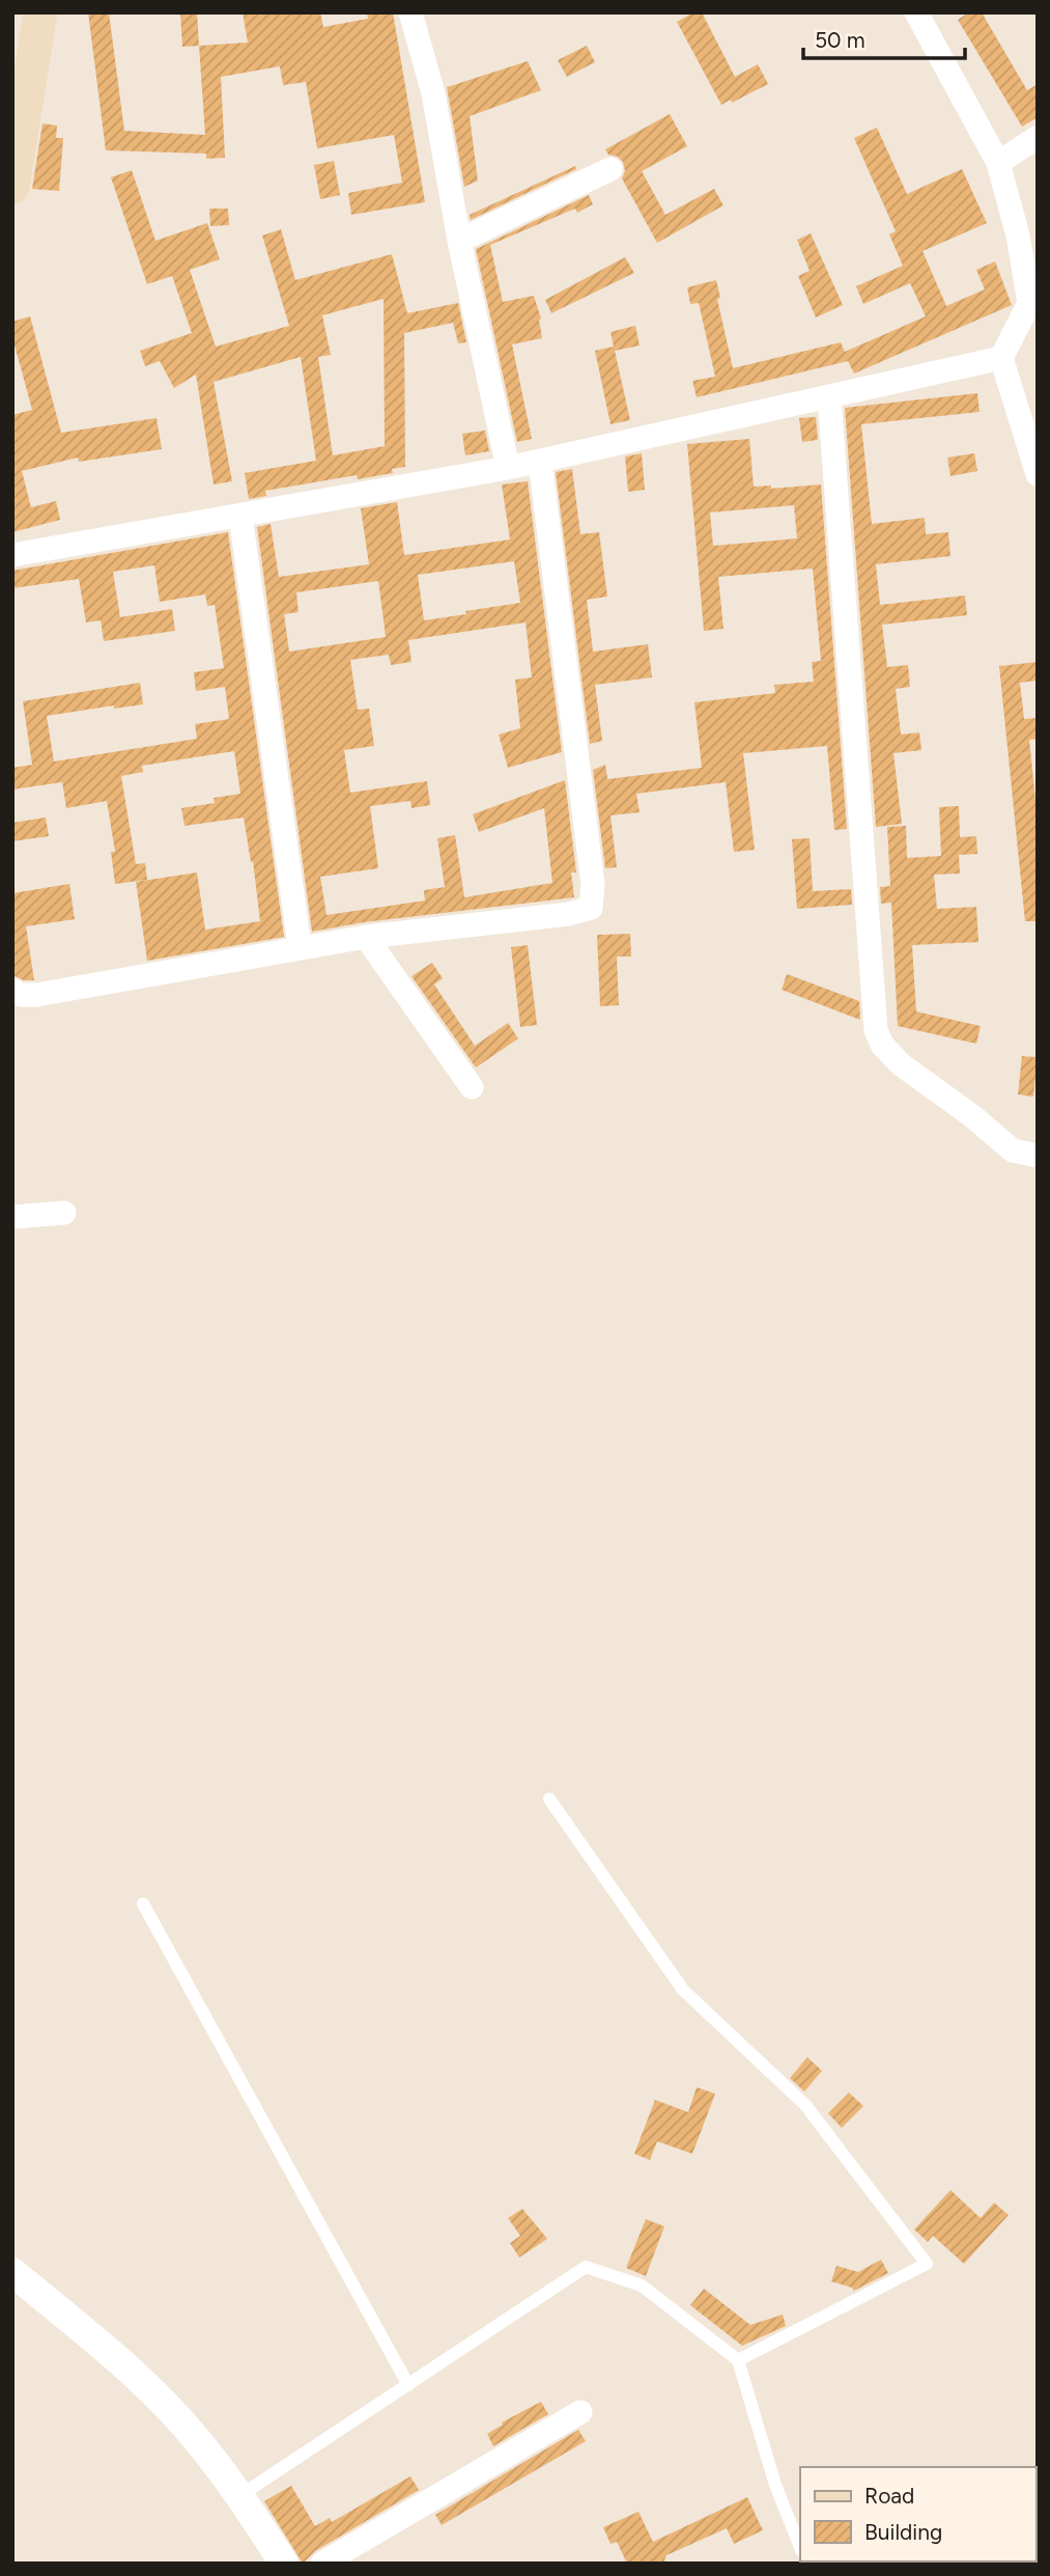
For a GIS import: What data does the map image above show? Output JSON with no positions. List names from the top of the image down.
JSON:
{
  "legend": ["Road", "Building"],
  "scale_bar": "50 m"
}
